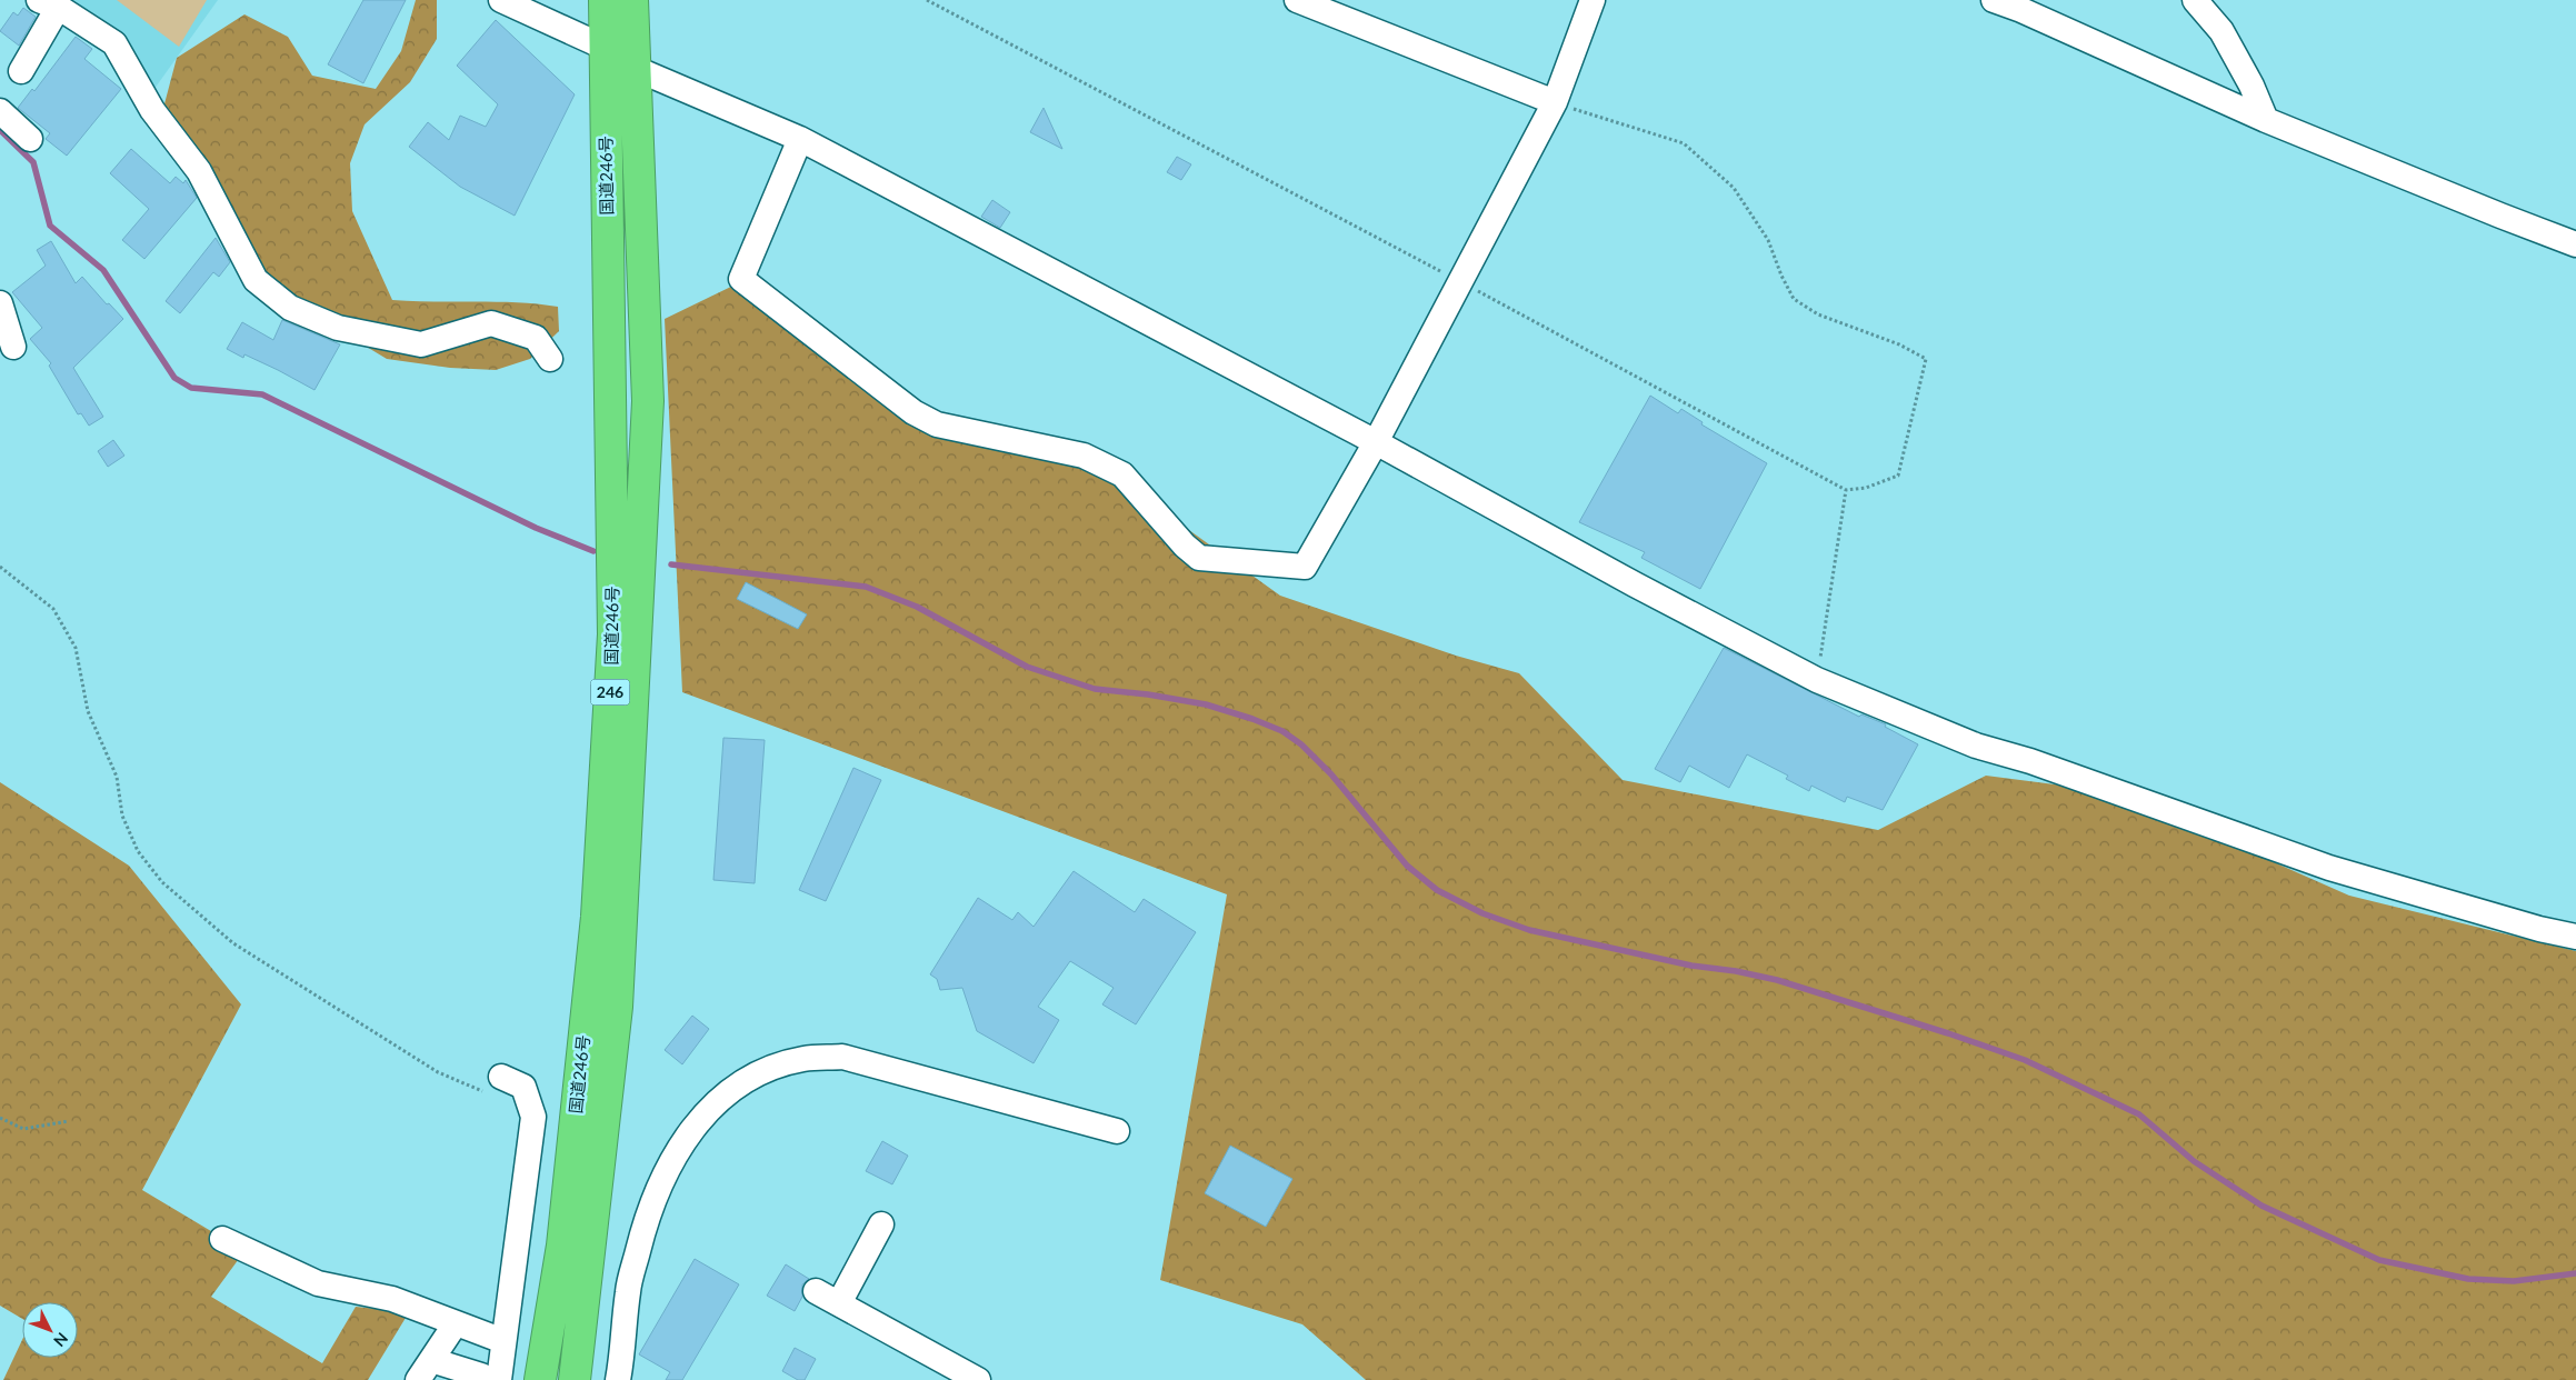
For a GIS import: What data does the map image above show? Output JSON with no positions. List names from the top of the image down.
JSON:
{
  "streets": {
    "highway": ["国道246号", "246"]
  },
  "north": "bottom right"
}
